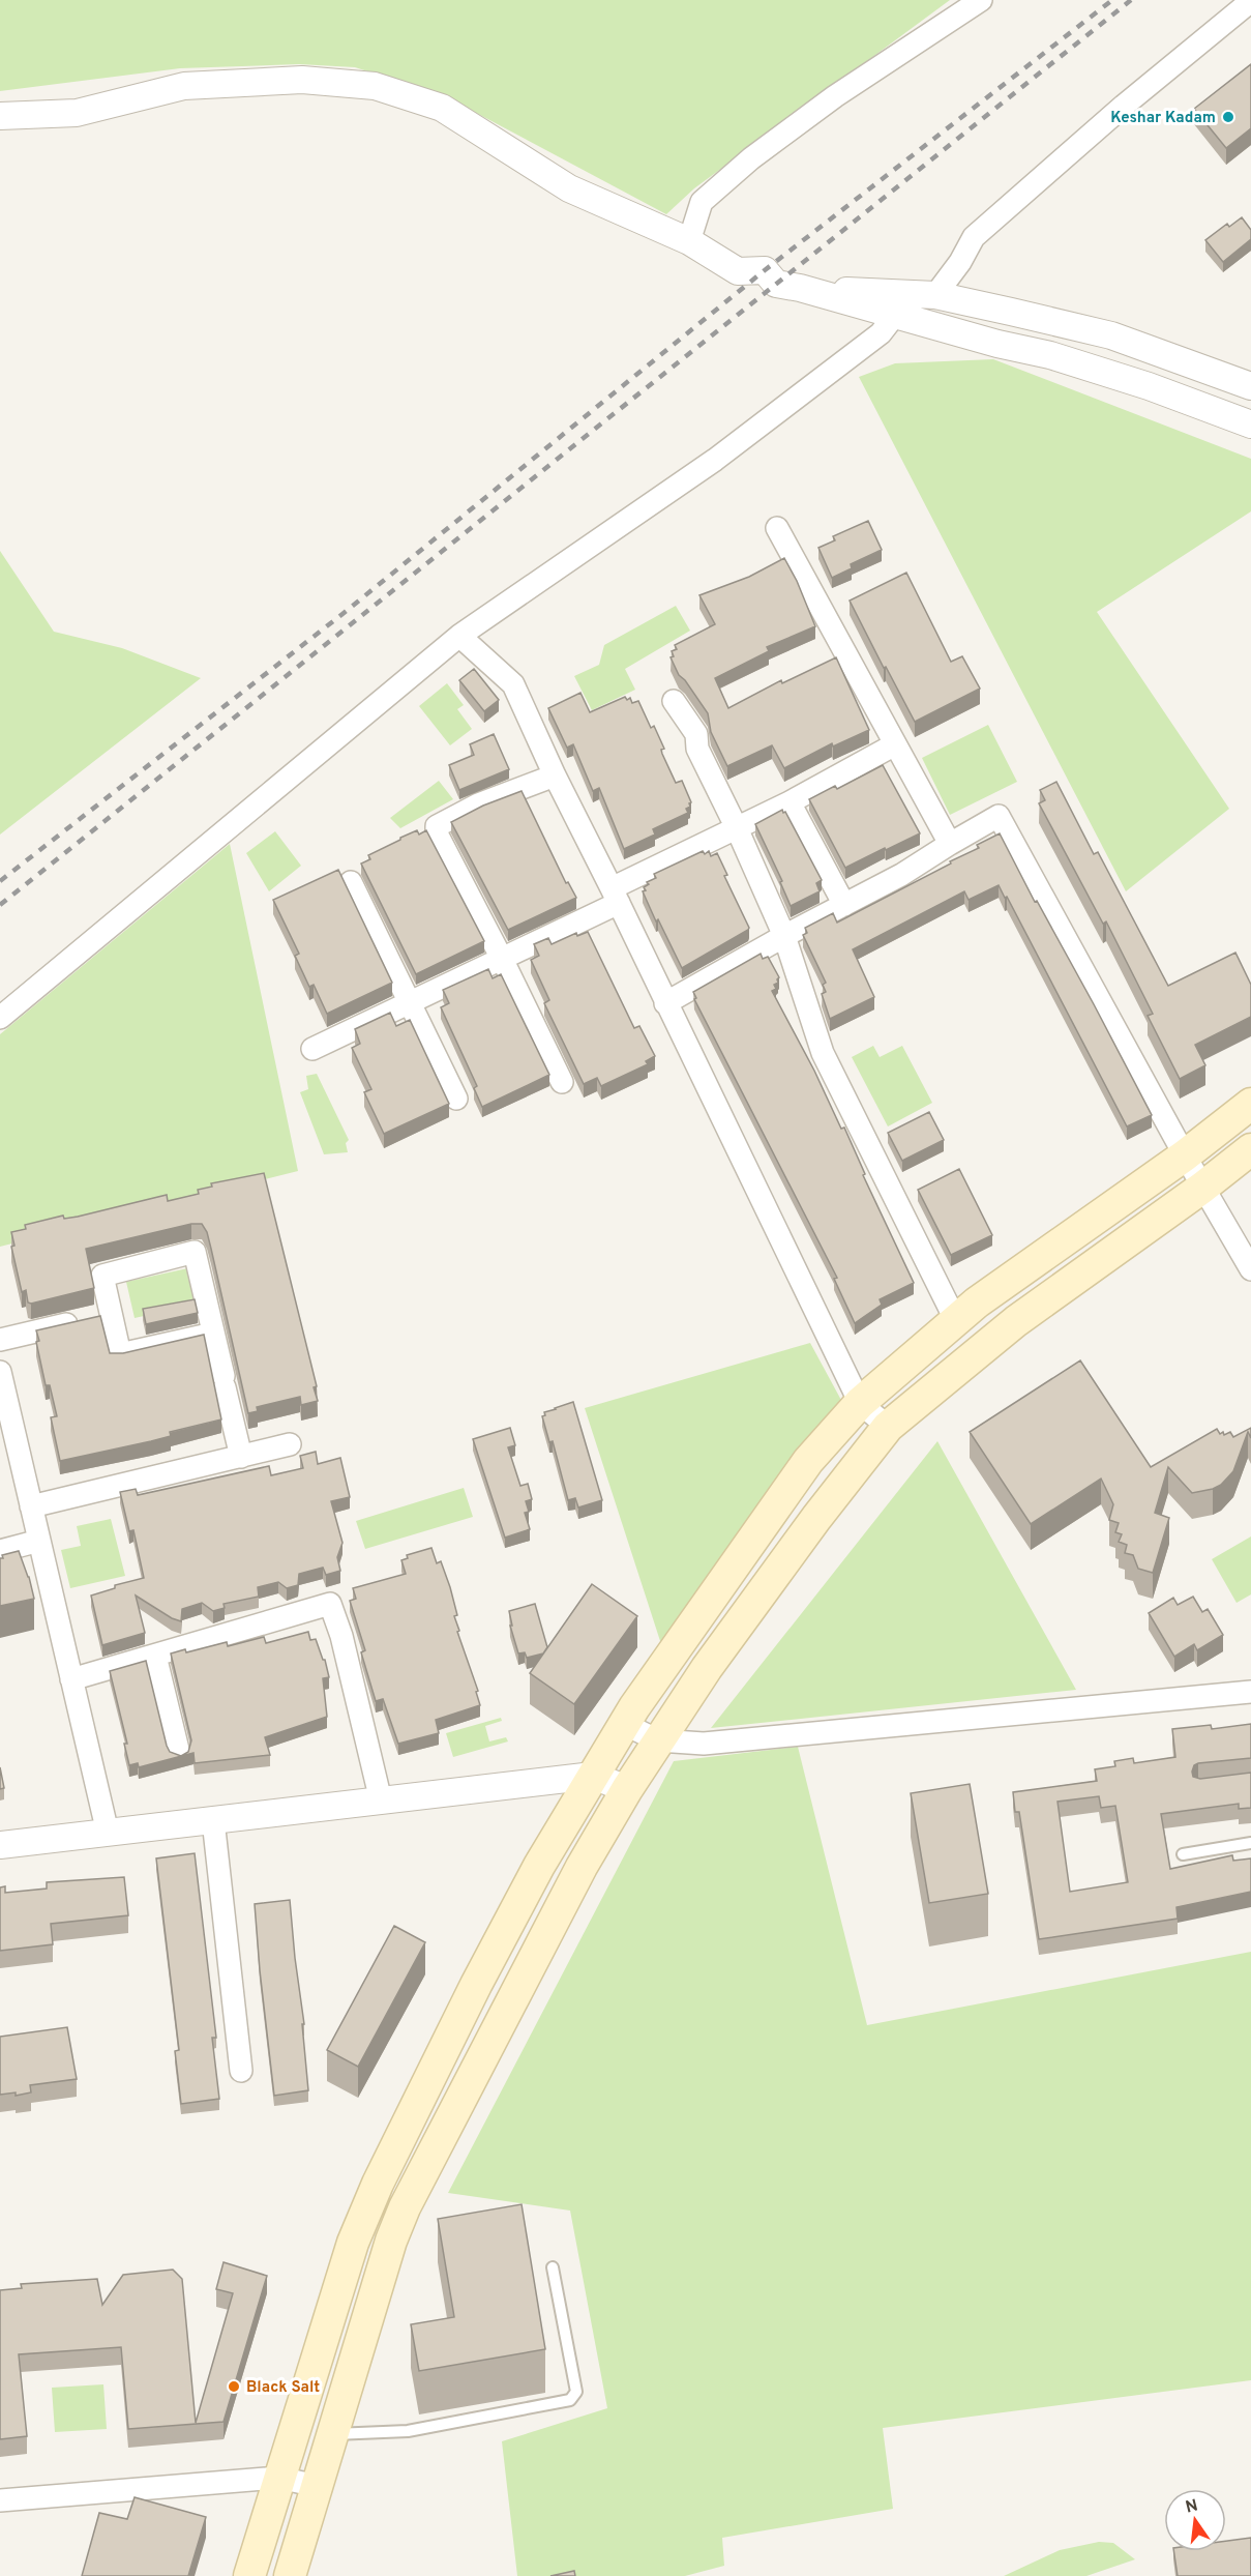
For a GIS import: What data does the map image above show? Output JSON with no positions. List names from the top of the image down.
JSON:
{
  "places": ["Keshar Kadam", "Black Salt"],
  "north": "top"
}
